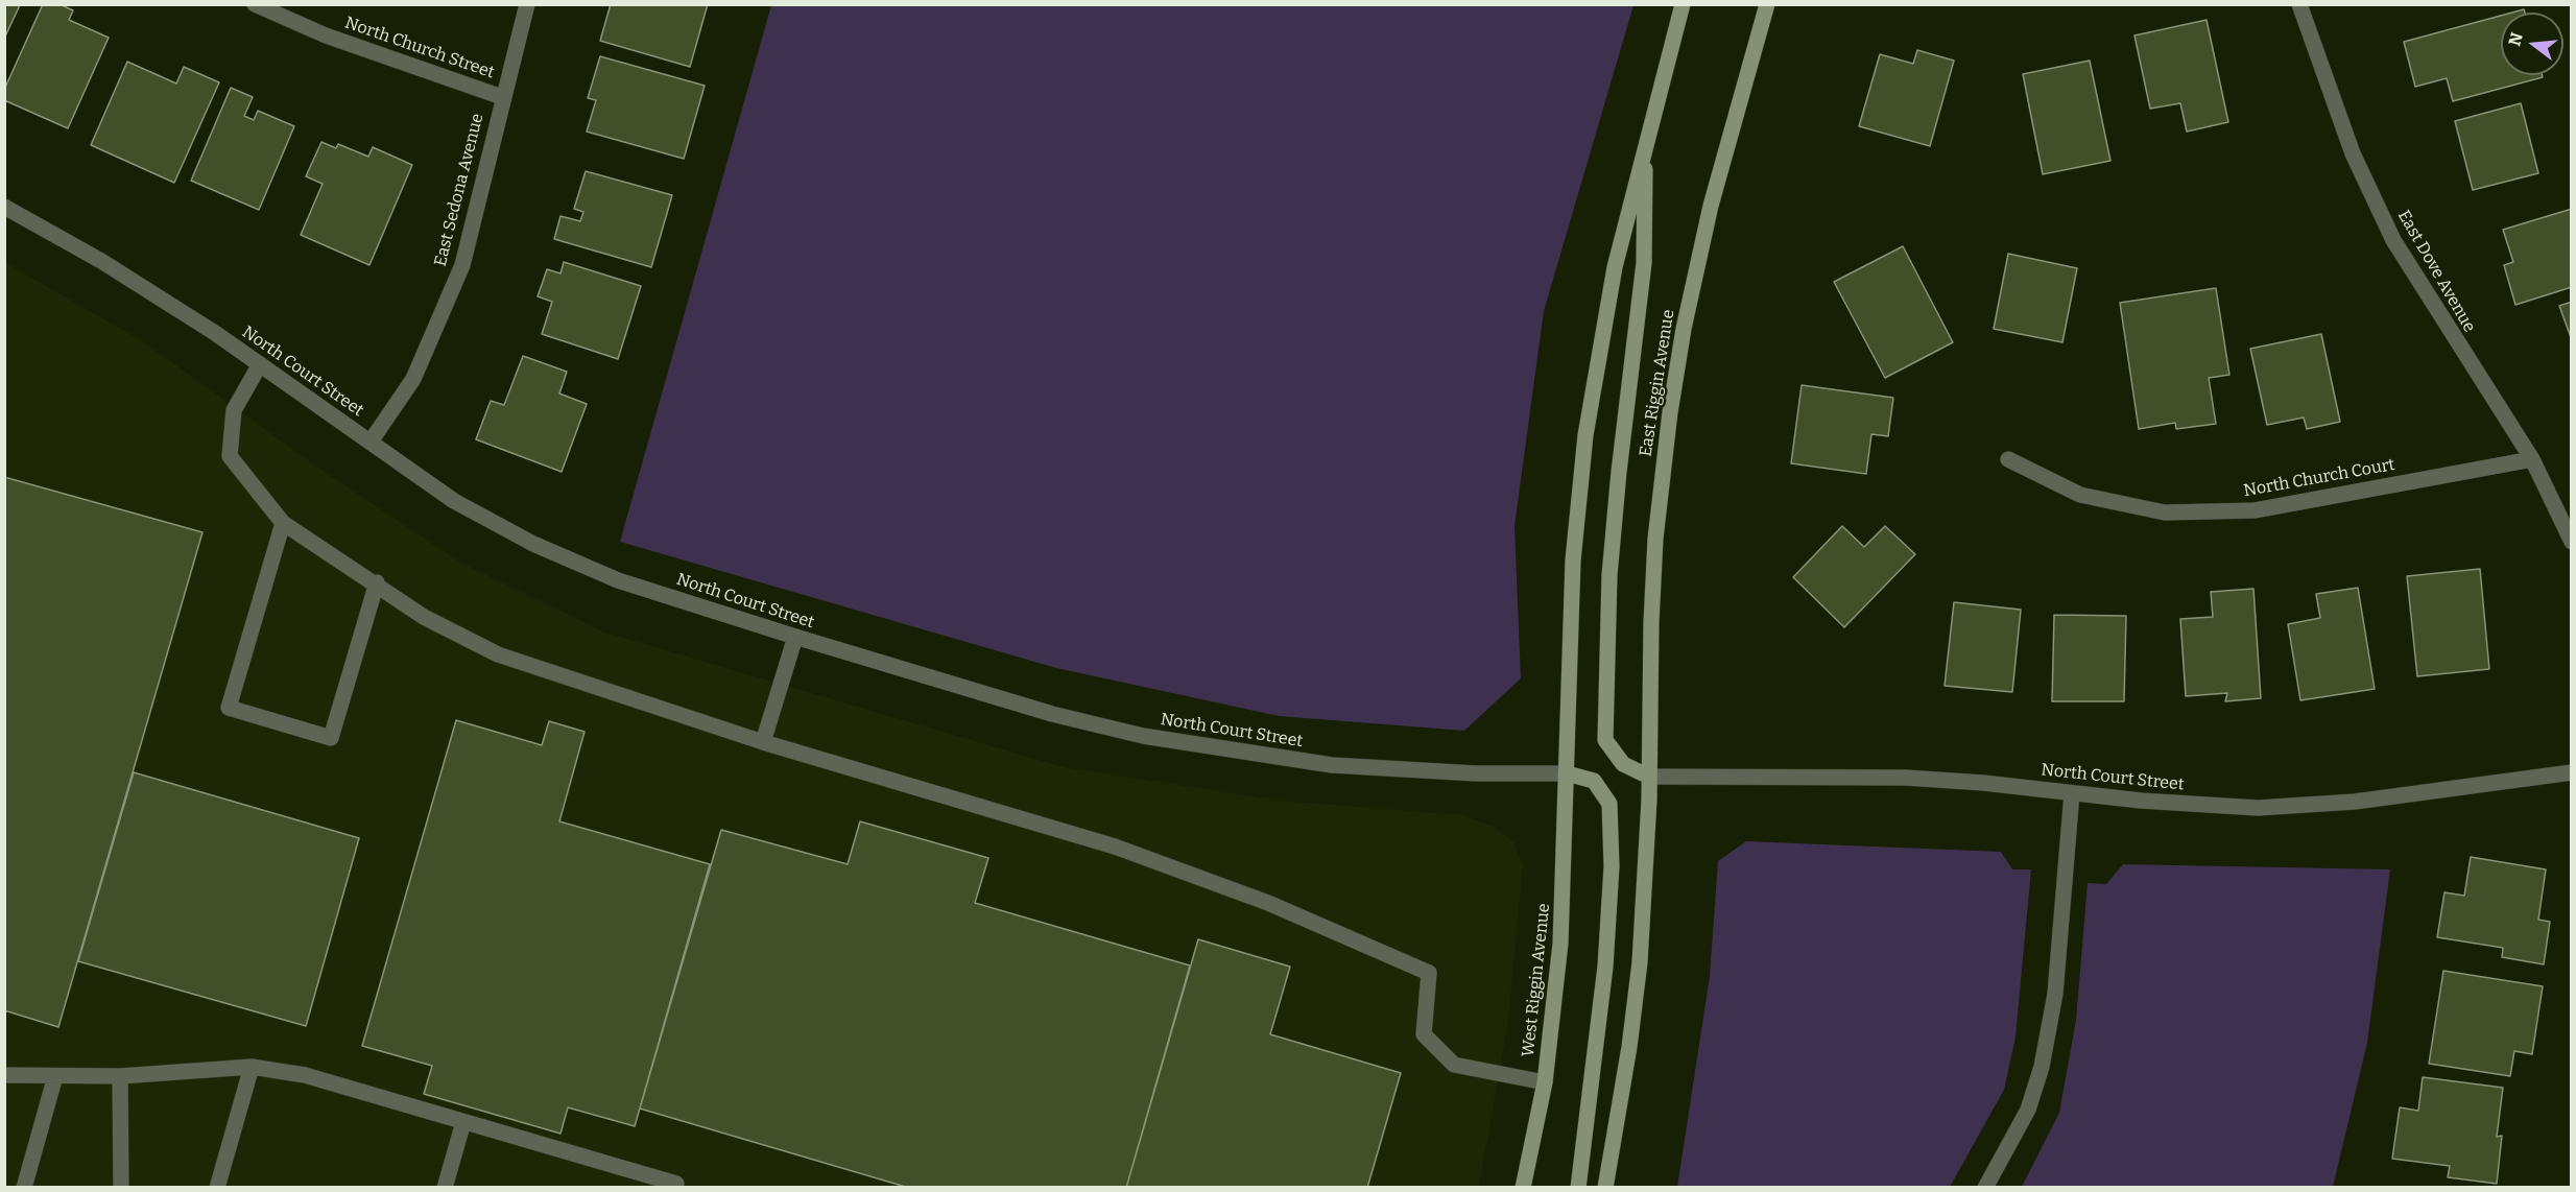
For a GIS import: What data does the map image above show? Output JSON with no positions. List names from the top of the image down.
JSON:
{
  "streets": {
    "main road": ["East Riggin Avenue", "West Riggin Avenue"],
    "street": [
      "North Church Street",
      "East Sedona Avenue",
      "East Dove Avenue",
      "North Court Street",
      "North Church Court"
    ]
  },
  "crossings": [
    ["North Church Street", "East Sedona Avenue"],
    ["East Sedona Avenue", "North Court Street"],
    ["East Dove Avenue", "North Church Court"],
    ["North Court Street", "East Riggin Avenue"],
    ["North Court Street", "West Riggin Avenue"]
  ],
  "north": "left"
}
